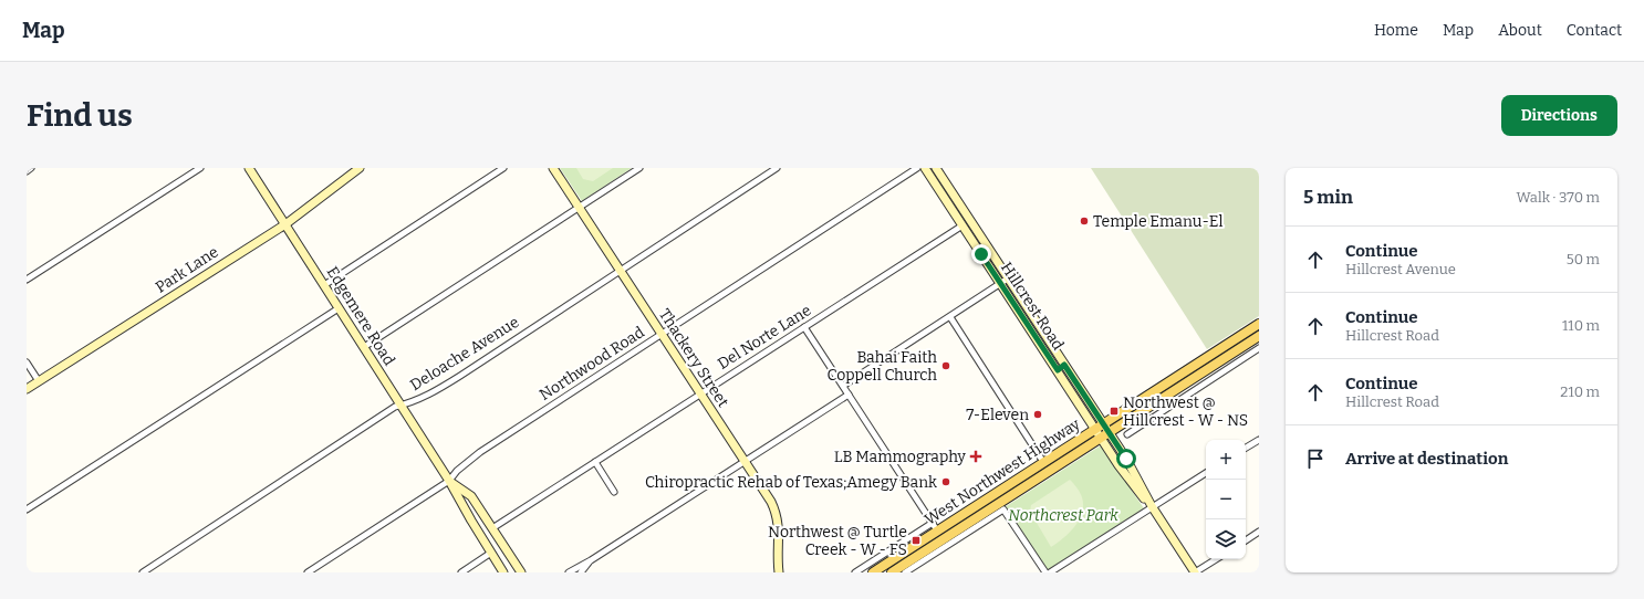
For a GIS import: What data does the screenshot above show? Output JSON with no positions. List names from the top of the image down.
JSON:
{
  "streets": {
    "main road": ["West Northwest Highway"],
    "street": [
      "Park Lane",
      "Hillcrest Road",
      "Edgemere Road",
      "Del Norte Lane",
      "Deloache Avenue",
      "Thackery Street",
      "Northwood Road"
    ]
  },
  "crossings": [
    ["Park Lane", "Edgemere Road"],
    ["Hillcrest Road", "Del Norte Lane"],
    ["Hillcrest Road", "West Northwest Highway"],
    ["Edgemere Road", "Del Norte Lane"],
    ["Edgemere Road", "Deloache Avenue"],
    ["Edgemere Road", "Northwood Road"],
    ["Del Norte Lane", "Thackery Street"],
    ["Deloache Avenue", "Thackery Street"],
    ["Thackery Street", "Northwood Road"]
  ],
  "parks": ["Northcrest Park"],
  "places": {
    "other": [
      "Temple Emanu-El",
      "Bahai Faith Coppell Church",
      "7-Eleven",
      "Chiropractic Rehab of Texas;Amegy Bank"
    ],
    "transit": ["Northwest @ Hillcrest - W - NS", "Northwest @ Turtle Creek - W - FS"],
    "health": ["LB Mammography"]
  },
  "page": {
    "header": "Map",
    "nav": [
      "Home",
      "Map",
      "About",
      "Contact"
    ],
    "buttons": "Directions",
    "title": "Find us",
    "heading": ["5 min", "Walk · 370 m"],
    "list": [
      ["Continue", "Hillcrest Avenue", "50 m"],
      ["Continue", "Hillcrest Road", "110 m"],
      ["Continue", "Hillcrest Road", "210 m"],
      "Arrive at destination"
    ],
    "map_buttons": ["+", "−"]
  }
}
